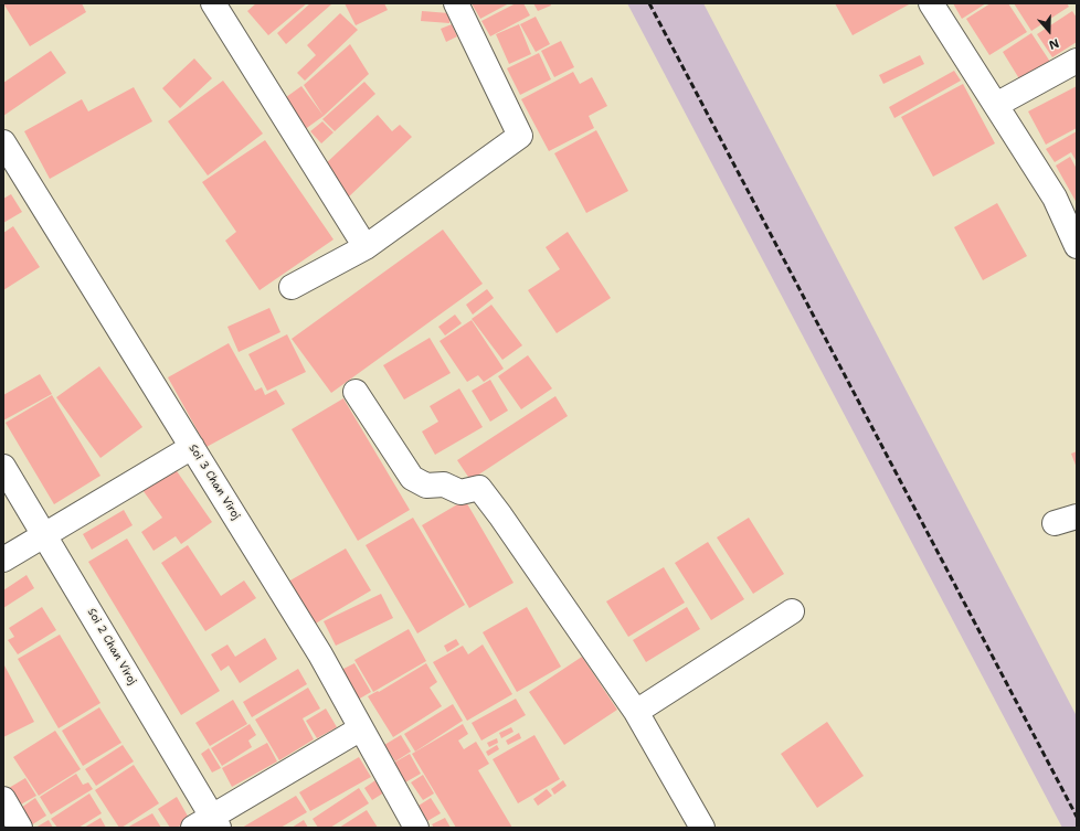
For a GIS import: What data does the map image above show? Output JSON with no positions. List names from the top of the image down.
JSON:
{
  "streets": {
    "street": ["Soi 3 Chan Viroj", "Soi 2 Chan Viroj"]
  },
  "north": "bottom"
}
